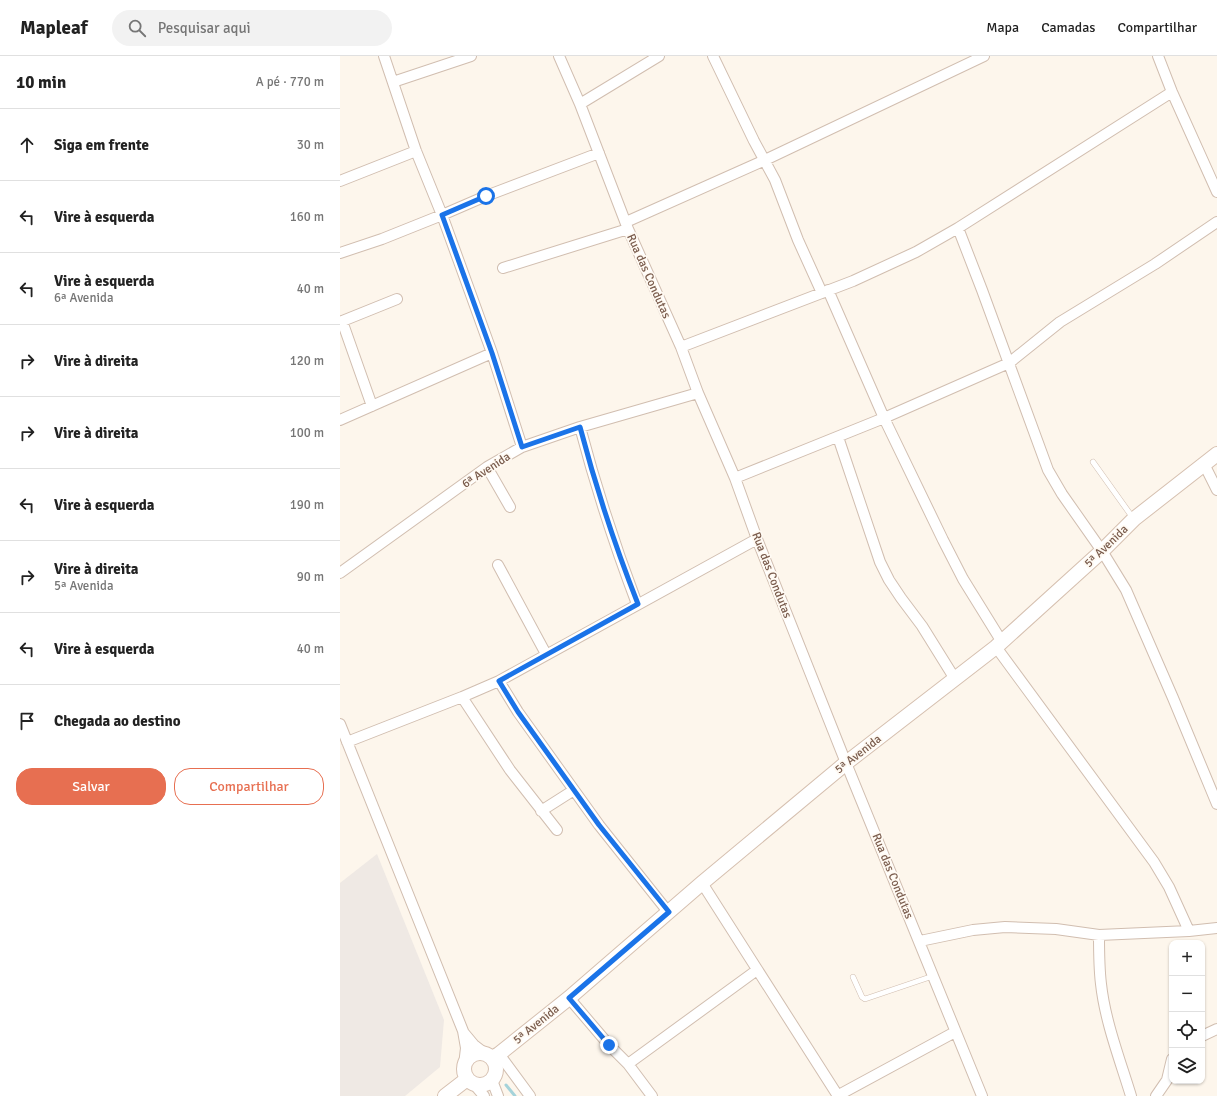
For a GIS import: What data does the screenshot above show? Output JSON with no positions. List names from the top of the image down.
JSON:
{
  "streets": {
    "street": ["Rua das Condutas", "6ª Avenida", "5ª Avenida"]
  },
  "crossings": [
    ["Rua das Condutas", "6ª Avenida"],
    ["Rua das Condutas", "5ª Avenida"]
  ],
  "page": {
    "header": "Mapleaf",
    "search": "Pesquisar aqui",
    "nav": ["Mapa", "Camadas", "Compartilhar"],
    "heading": ["10 min", "A pé · 770 m"],
    "list": [
      ["Siga em frente", "30 m"],
      ["Vire à esquerda", "160 m"],
      ["Vire à esquerda", "6ª Avenida", "40 m"],
      ["Vire à direita", "120 m"],
      ["Vire à direita", "100 m"],
      ["Vire à esquerda", "190 m"],
      ["Vire à direita", "5ª Avenida", "90 m"],
      ["Vire à esquerda", "40 m"],
      "Chegada ao destino"
    ],
    "buttons": ["Salvar", "Compartilhar"],
    "map_buttons": ["+", "−"]
  }
}
